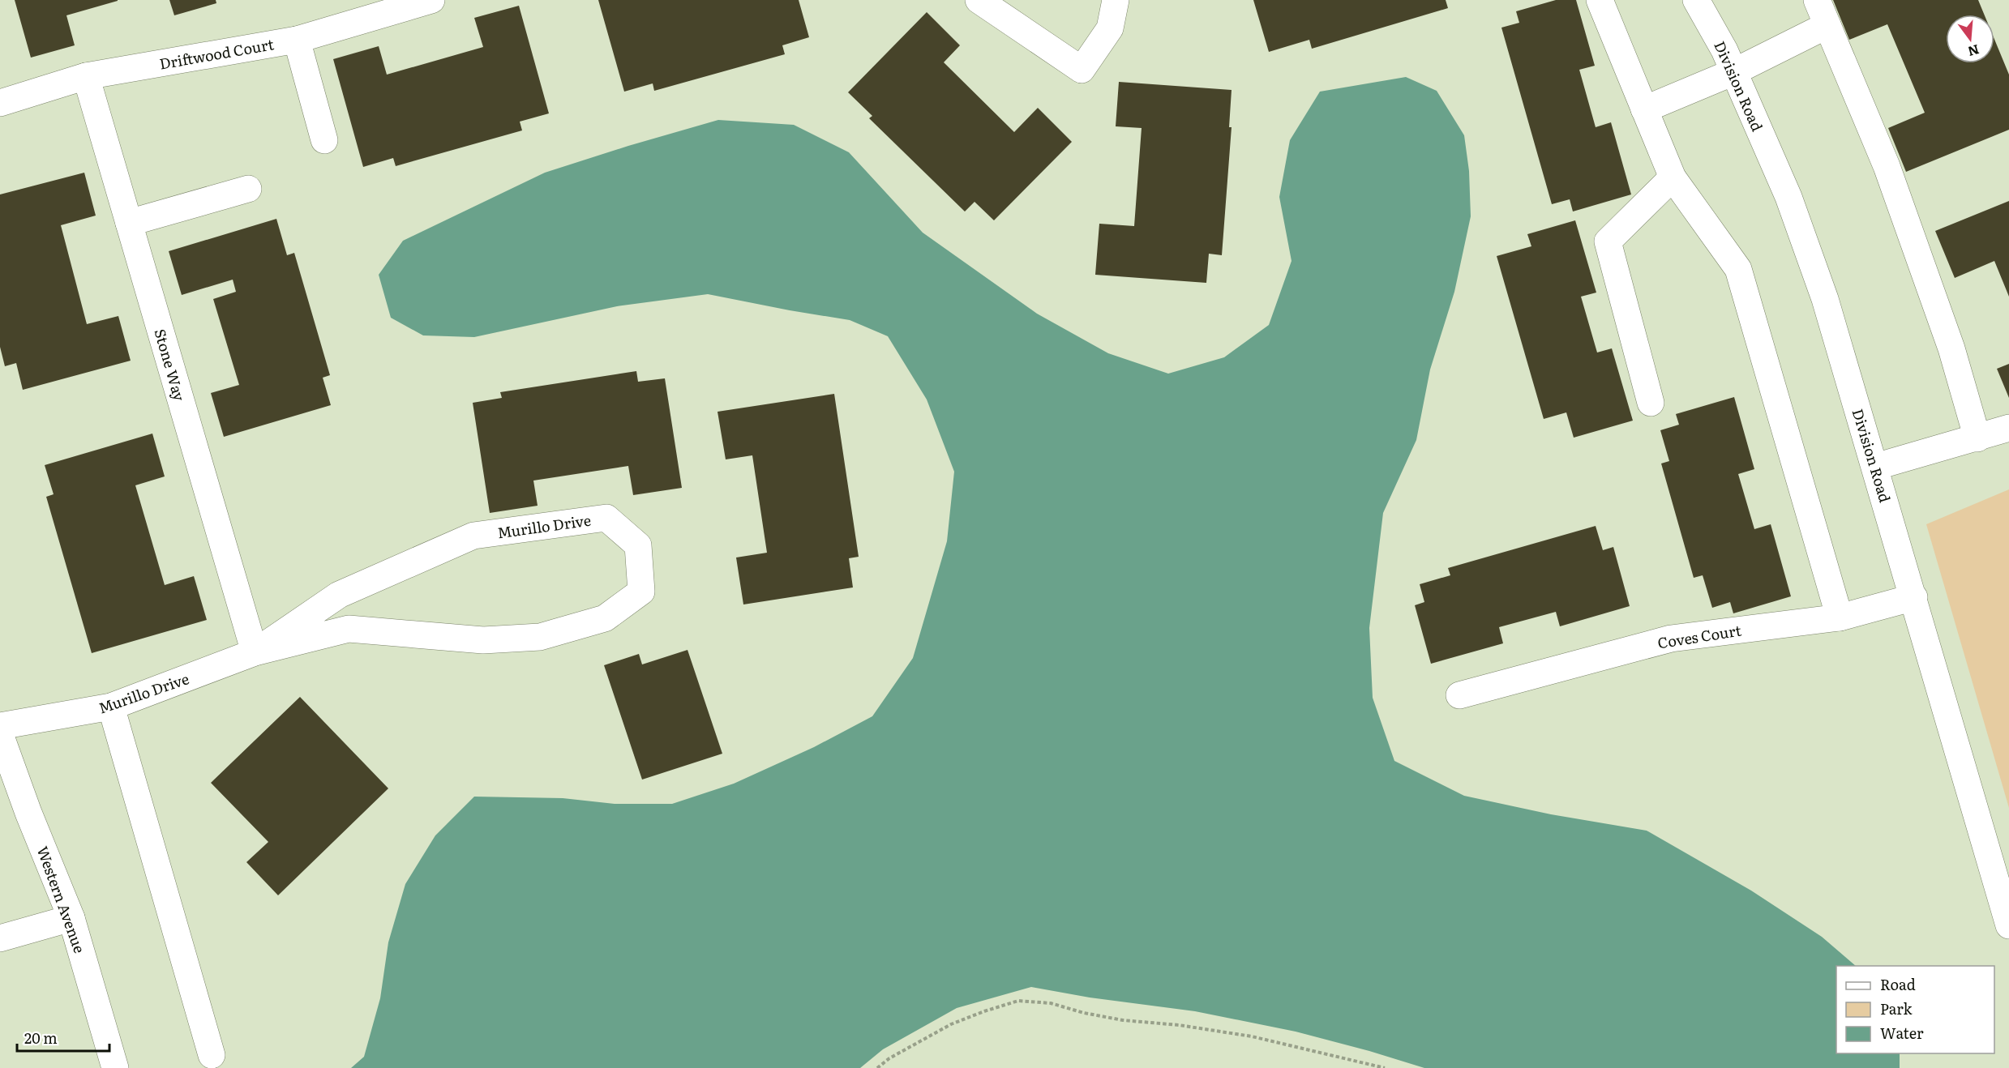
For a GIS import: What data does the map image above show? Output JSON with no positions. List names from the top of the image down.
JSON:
{
  "streets": {
    "street": [
      "Driftwood Court",
      "Division Road",
      "Stone Way",
      "Murillo Drive",
      "Coves Court",
      "Western Avenue"
    ]
  },
  "crossings": [
    ["Driftwood Court", "Stone Way"],
    ["Division Road", "Coves Court"],
    ["Stone Way", "Murillo Drive"]
  ],
  "legend": ["Road", "Park", "Water"],
  "scale_bar": "20 m",
  "north": "bottom"
}
